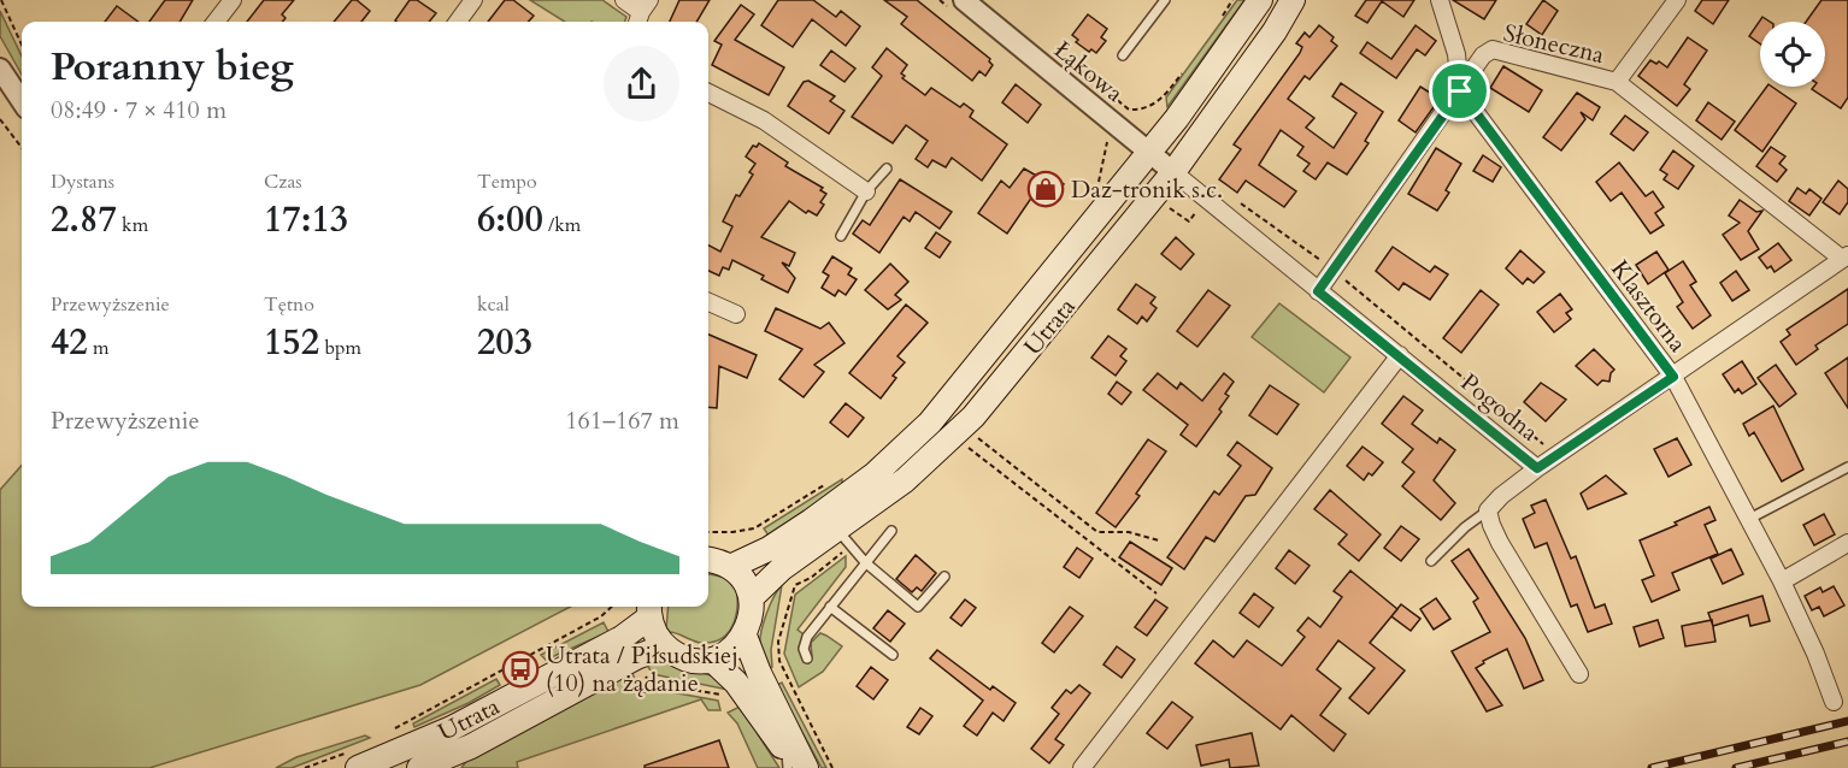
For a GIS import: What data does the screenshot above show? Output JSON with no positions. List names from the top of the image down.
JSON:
{
  "streets": {
    "main road": ["Utrata"],
    "street": [
      "Słoneczna",
      "Łąkowa",
      "Klasztorna",
      "Pogodna"
    ]
  },
  "crossings": [
    ["Słoneczna", "Klasztorna"],
    ["Słoneczna", "Pogodna"],
    ["Łąkowa", "Utrata"],
    ["Łąkowa", "Pogodna"],
    ["Klasztorna", "Pogodna"],
    ["Utrata", "Pogodna"]
  ],
  "places": {
    "shop": ["Daz-tronik s.c."],
    "bus stop": ["Utrata / Piłsudskiej (10) na żądanie"]
  },
  "page": {
    "heading": ["Poranny bieg", "08:49 · 7 × 410 m"],
    "stats": [
      ["Dystans", "2.87 km"],
      ["Czas", "17:13"],
      ["Tempo", "6:00 /km"],
      ["Przewyższenie", "42 m"],
      ["Tętno", "152 bpm"],
      ["kcal", "203"]
    ],
    "chart": ["Przewyższenie", "161–167 m"]
  }
}
